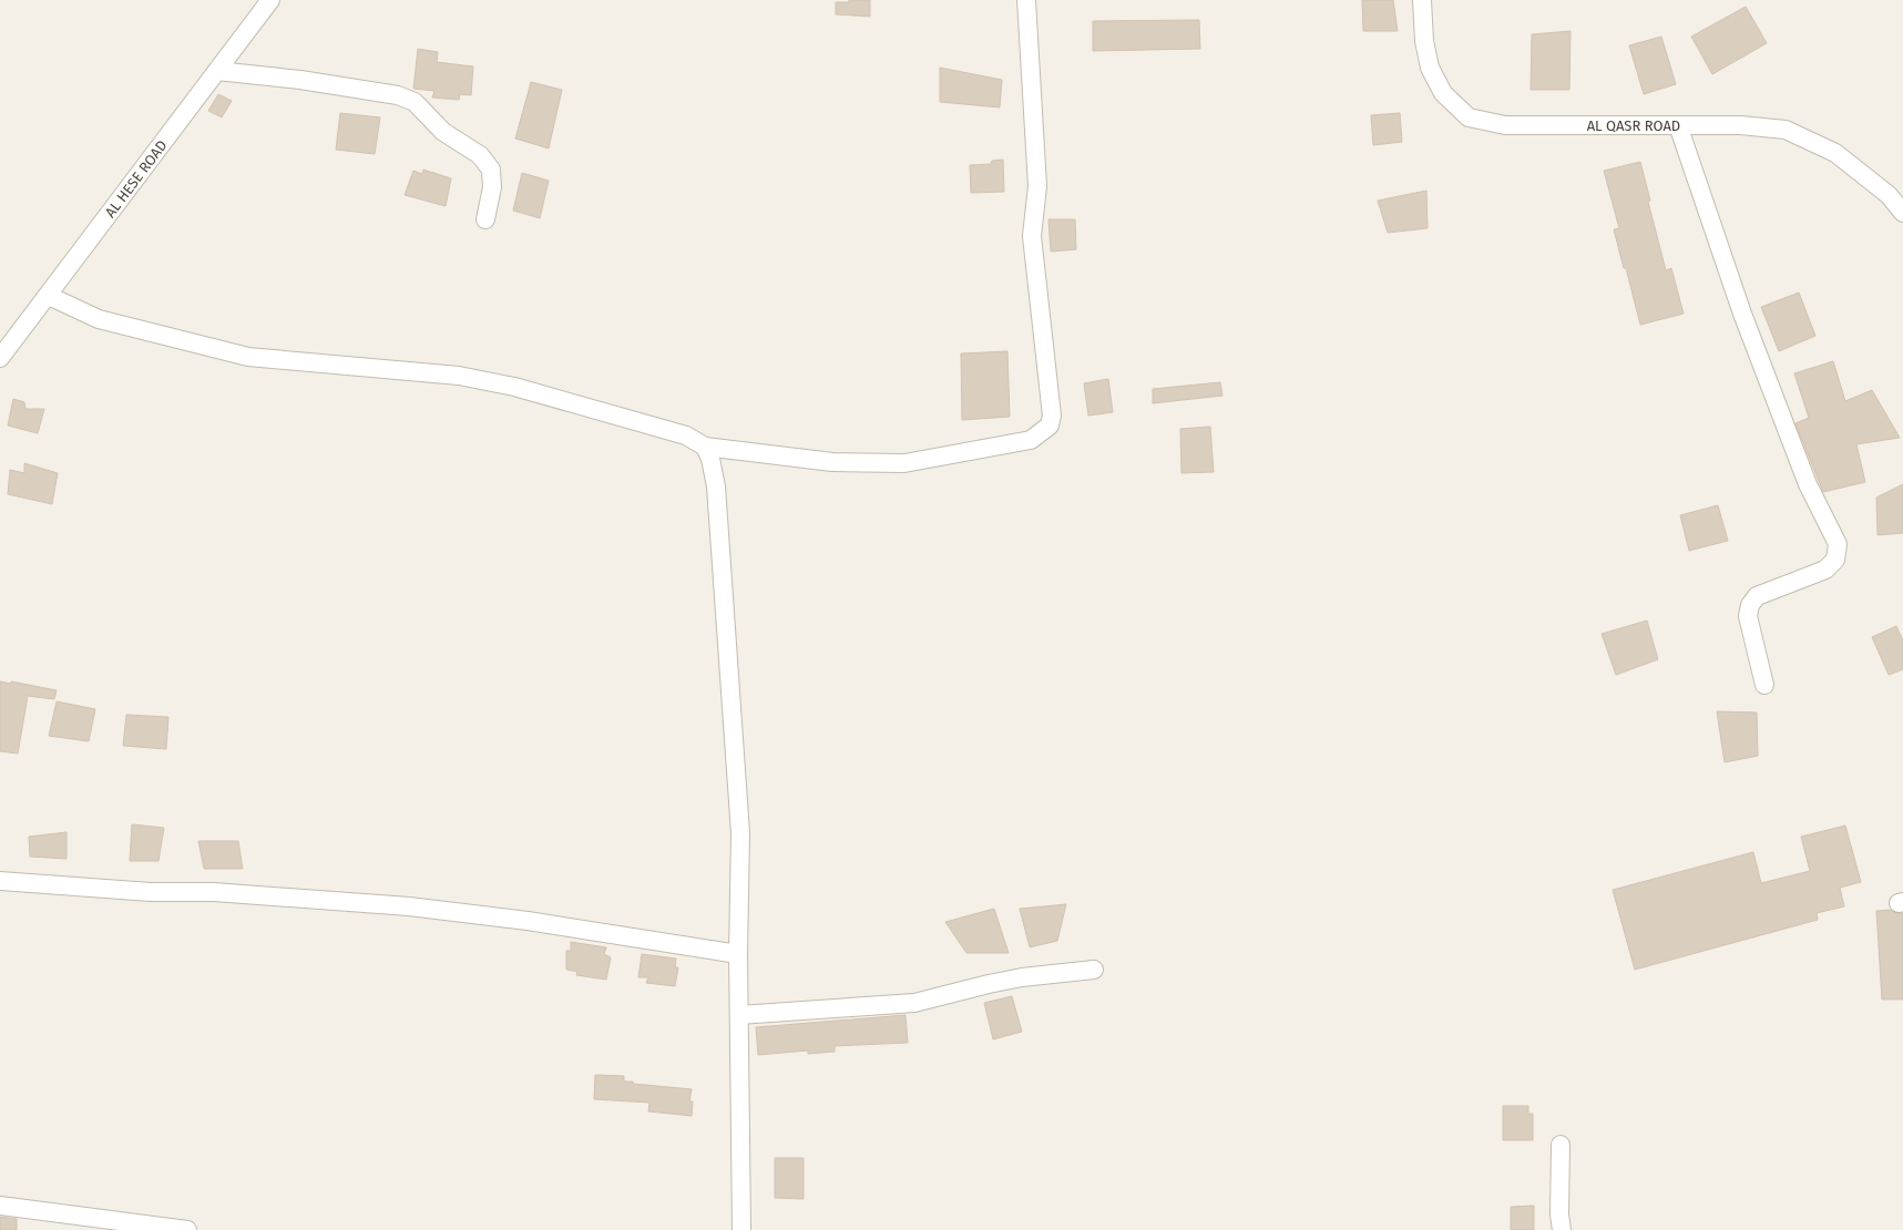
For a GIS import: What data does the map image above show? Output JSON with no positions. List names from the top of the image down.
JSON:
{
  "streets": {
    "street": ["AL QASR ROAD", "AL HESE ROAD"]
  }
}
